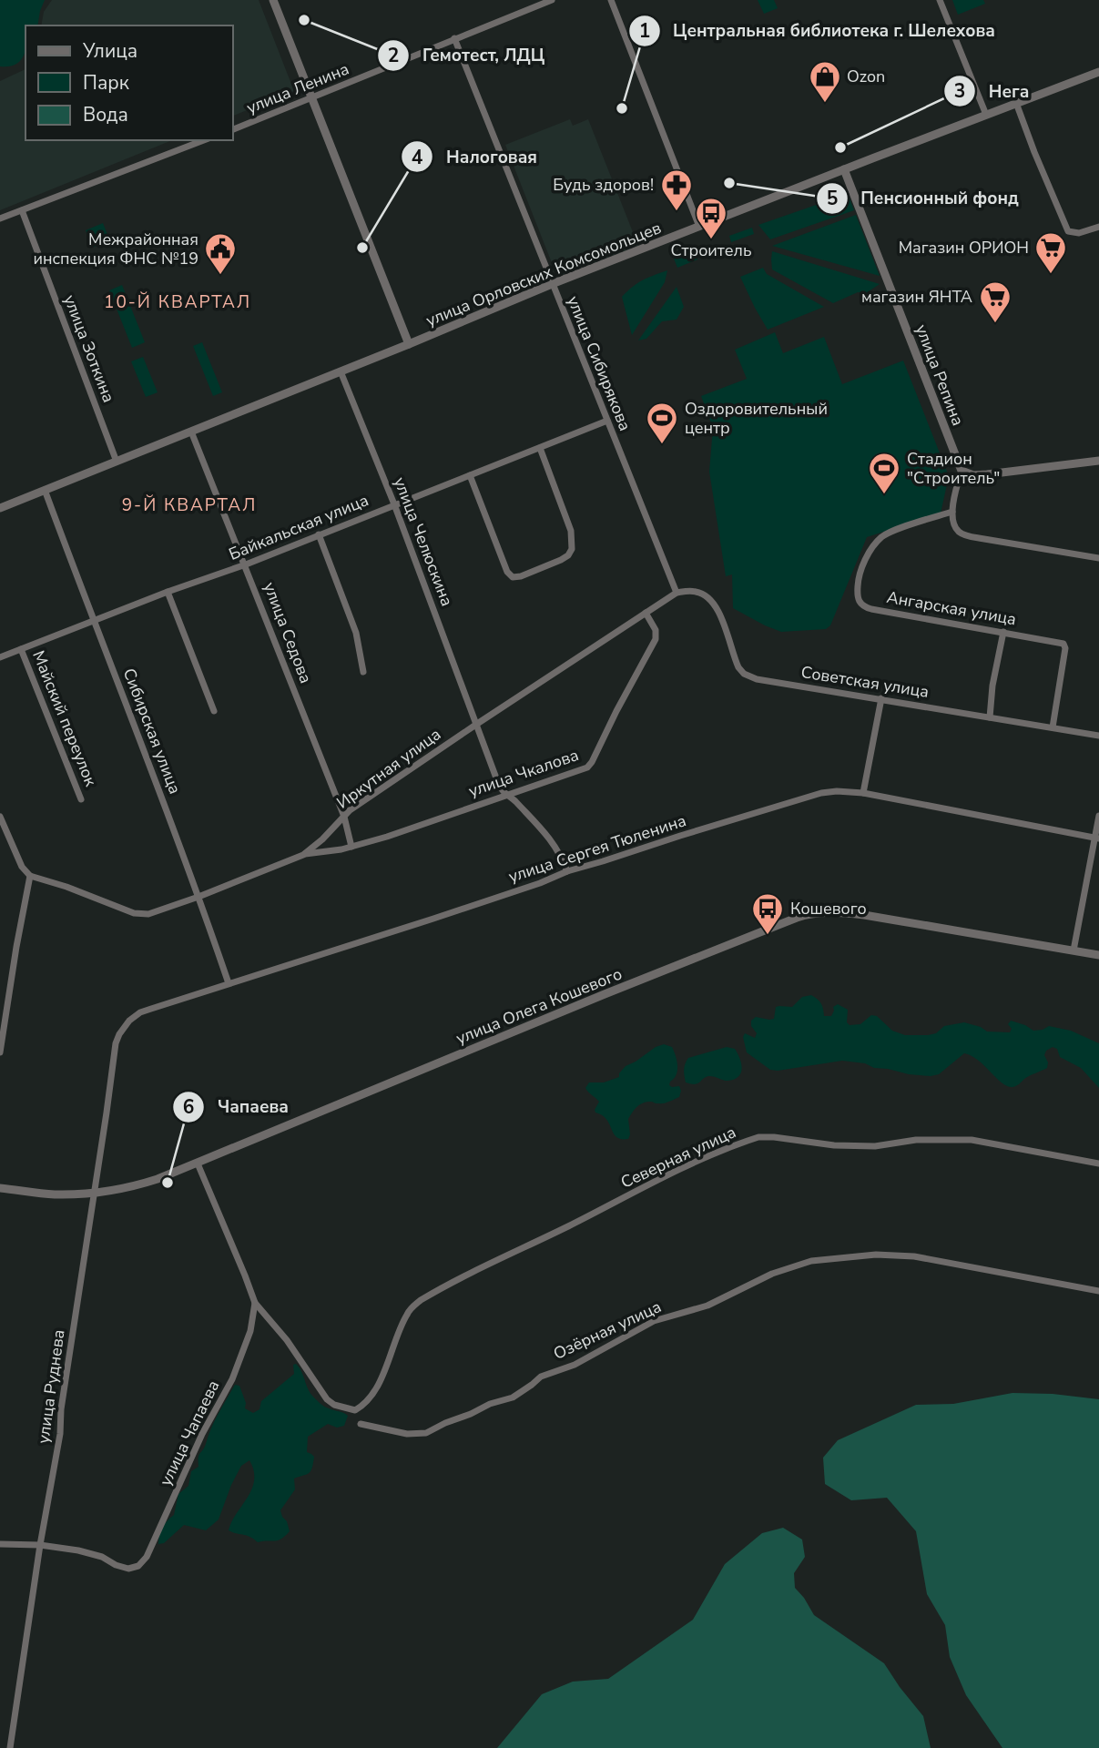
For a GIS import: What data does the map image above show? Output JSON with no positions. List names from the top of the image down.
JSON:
{
  "streets": {
    "street": [
      "улица Ленина",
      "улица Орловских Комсомольцев",
      "улица Зоткина",
      "улица Сибирякова",
      "улица Репина",
      "Байкальская улица",
      "улица Челюскина",
      "Ангарская улица",
      "улица Седова",
      "Советская улица",
      "Майский переулок",
      "Сибирская улица",
      "Иркутная улица",
      "улица Чкалова",
      "улица Сергея Тюленина",
      "улица Олега Кошевого",
      "Северная улица",
      "Озёрная улица",
      "улица Руднева",
      "улица Чапаева"
    ]
  },
  "crossings": [
    ["улица Ленина", "улица Сибирякова"],
    ["улица Орловских Комсомольцев", "улица Зоткина"],
    ["улица Орловских Комсомольцев", "улица Сибирякова"],
    ["улица Орловских Комсомольцев", "улица Репина"],
    ["улица Орловских Комсомольцев", "улица Челюскина"],
    ["улица Орловских Комсомольцев", "улица Седова"],
    ["улица Орловских Комсомольцев", "Сибирская улица"],
    ["улица Сибирякова", "Байкальская улица"],
    ["улица Сибирякова", "Советская улица"],
    ["улица Сибирякова", "Иркутная улица"],
    ["Байкальская улица", "улица Челюскина"],
    ["Байкальская улица", "улица Седова"],
    ["Байкальская улица", "Майский переулок"],
    ["Байкальская улица", "Сибирская улица"],
    ["улица Челюскина", "Иркутная улица"],
    ["улица Челюскина", "улица Чкалова"],
    ["улица Челюскина", "улица Сергея Тюленина"],
    ["Ангарская улица", "Советская улица"],
    ["улица Седова", "Иркутная улица"],
    ["улица Седова", "улица Чкалова"],
    ["Советская улица", "Иркутная улица"],
    ["Сибирская улица", "Иркутная улица"],
    ["Сибирская улица", "улица Сергея Тюленина"],
    ["Иркутная улица", "улица Чкалова"],
    ["улица Сергея Тюленина", "улица Руднева"],
    ["улица Олега Кошевого", "улица Руднева"],
    ["Северная улица", "улица Чапаева"],
    ["улица Руднева", "улица Чапаева"]
  ],
  "districts": ["10-Й КВАРТАЛ", "9-Й КВАРТАЛ"],
  "places": {
    "other": [
      "Гемотест, ЛДЦ",
      "Центральная библиотека г. Шелехова",
      "Нега",
      "Пенсионный фонд",
      "Налоговая",
      "Чапаева"
    ],
    "shop": ["Ozon"],
    "pharmacy": ["Будь здоров!"],
    "bus stop": ["Строитель", "Кошевого"],
    "supermarket": ["Магазин ОРИОН", "магазин ЯНТА"],
    "public building": ["Межрайонная инспекция ФНС №19"],
    "sports": ["Оздоровительный центр", "Стадион \"Строитель\""]
  },
  "legend": ["Улица", "Парк", "Вода"]
}
